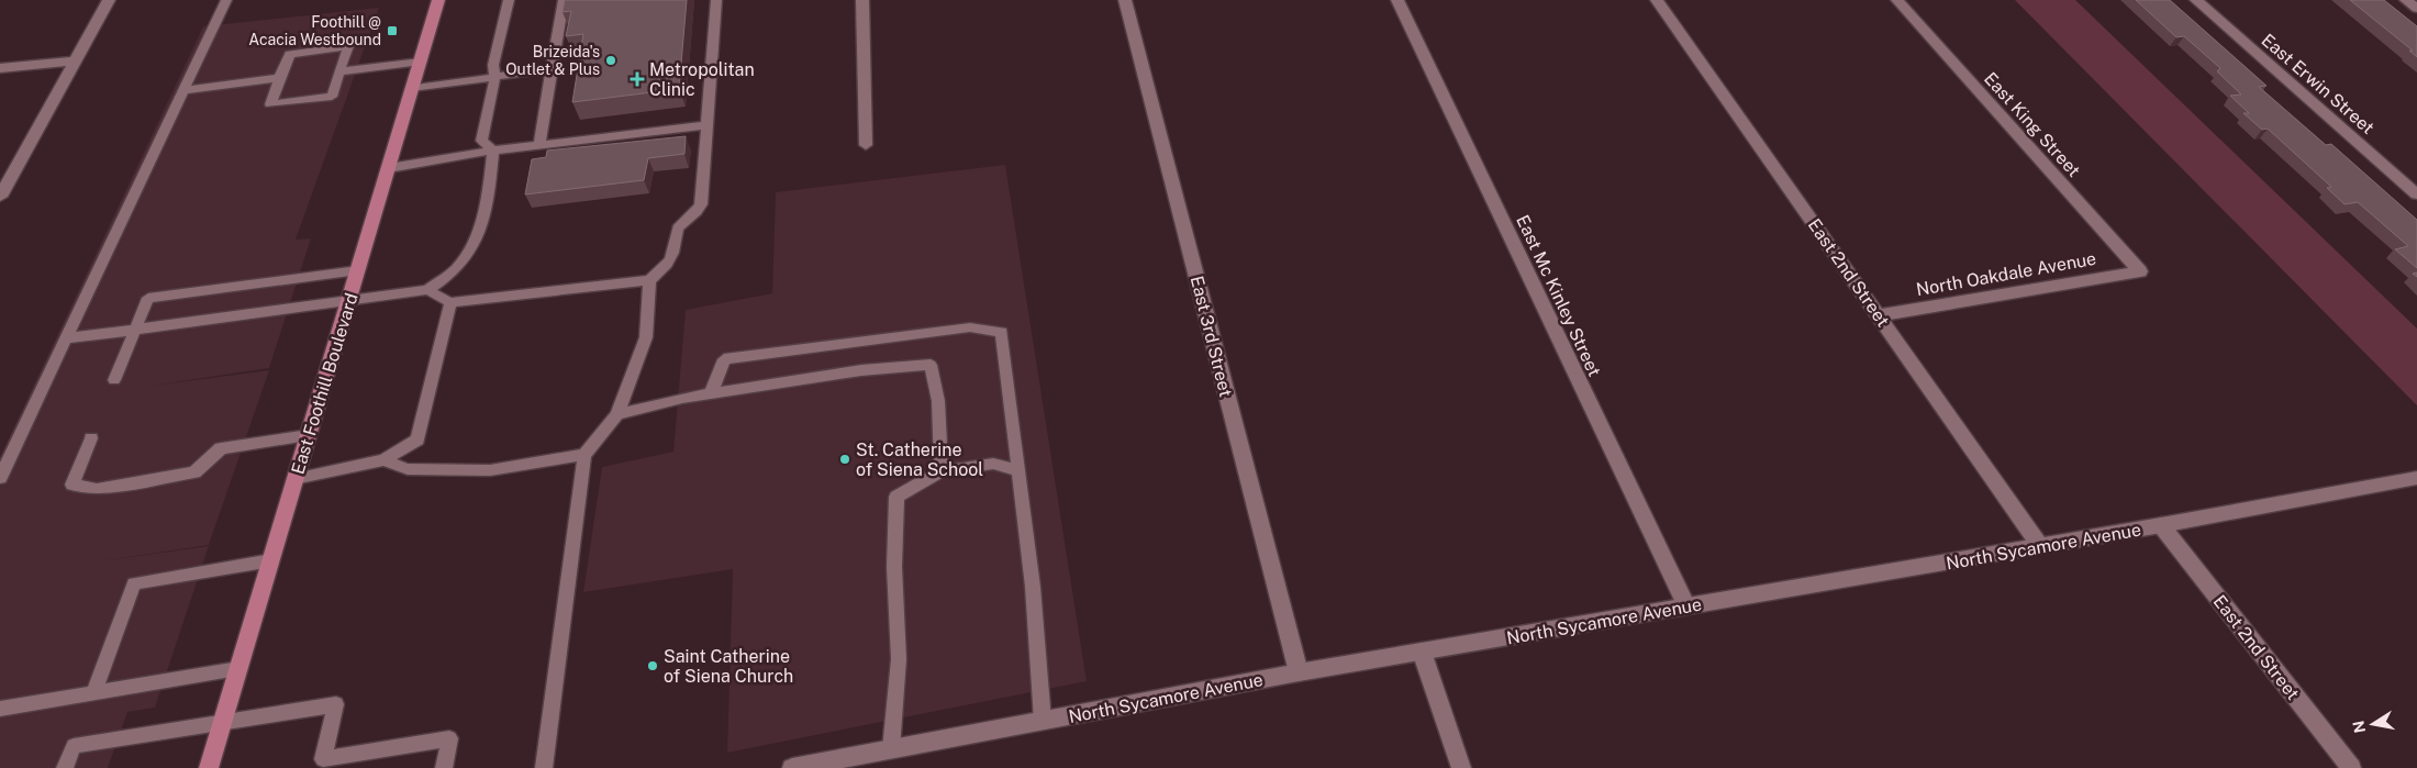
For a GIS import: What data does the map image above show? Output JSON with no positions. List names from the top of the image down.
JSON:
{
  "streets": {
    "main road": ["East Foothill Boulevard"],
    "street": [
      "East Erwin Street",
      "East King Street",
      "East 2nd Street",
      "North Oakdale Avenue",
      "East Mc Kinley Street",
      "East 3rd Street",
      "North Sycamore Avenue"
    ]
  },
  "crossings": [
    ["East King Street", "North Oakdale Avenue"],
    ["East 2nd Street", "North Oakdale Avenue"],
    ["East 2nd Street", "North Sycamore Avenue"],
    ["East Mc Kinley Street", "North Sycamore Avenue"],
    ["East 3rd Street", "North Sycamore Avenue"]
  ],
  "places": {
    "transit": ["Foothill @ Acacia Westbound"],
    "other": ["Brizeida's Outlet & Plus", "St. Catherine of Siena School", "Saint Catherine of Siena Church"],
    "health": ["Metropolitan Clinic"]
  },
  "north": "left"
}
